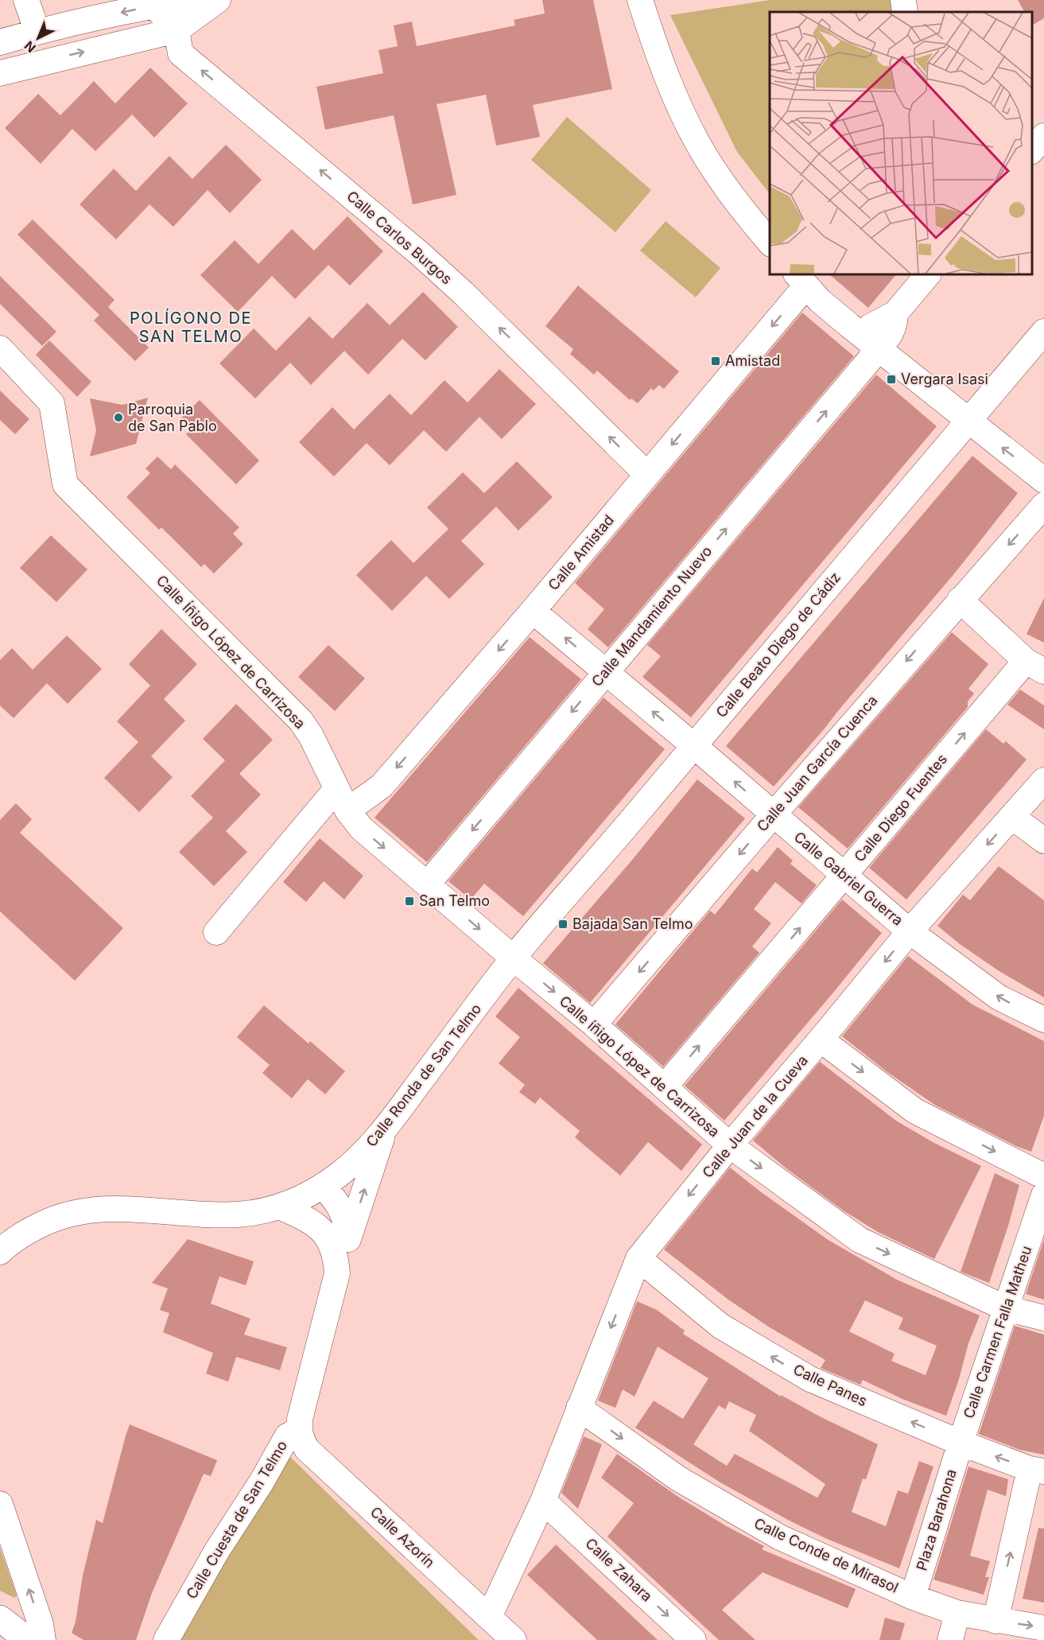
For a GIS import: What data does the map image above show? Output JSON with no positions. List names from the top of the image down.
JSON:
{
  "streets": {
    "street": [
      "Calle Carlos Burgos",
      "Calle Amistad",
      "Calle Mandamiento Nuevo",
      "Calle Beato Diego de Cádiz",
      "Calle Íñigo López de Carrizosa",
      "Calle Juan García Cuenca",
      "Calle Diego Fuentes",
      "Calle Gabriel Guerra",
      "Calle íñigo López de Carrizosa",
      "Calle Ronda de San Telmo",
      "Calle Juan de la Cueva",
      "Calle Carmen Falla Matheu",
      "Calle Panes",
      "Calle Cuesta de San Telmo",
      "Plaza Barahona",
      "Calle Azorín",
      "Calle Conde de Mirasol",
      "Calle Zahara"
    ]
  },
  "crossings": [
    ["Calle Carlos Burgos", "Calle Amistad"],
    ["Calle Amistad", "Calle Íñigo López de Carrizosa"],
    ["Calle Amistad", "Calle Gabriel Guerra"],
    ["Calle Mandamiento Nuevo", "Calle Íñigo López de Carrizosa"],
    ["Calle Mandamiento Nuevo", "Calle Gabriel Guerra"],
    ["Calle Beato Diego de Cádiz", "Calle Íñigo López de Carrizosa"],
    ["Calle Beato Diego de Cádiz", "Calle Gabriel Guerra"],
    ["Calle Beato Diego de Cádiz", "Calle íñigo López de Carrizosa"],
    ["Calle Beato Diego de Cádiz", "Calle Ronda de San Telmo"],
    ["Calle Íñigo López de Carrizosa", "Calle íñigo López de Carrizosa"],
    ["Calle Íñigo López de Carrizosa", "Calle Ronda de San Telmo"],
    ["Calle Juan García Cuenca", "Calle Gabriel Guerra"],
    ["Calle Juan García Cuenca", "Calle íñigo López de Carrizosa"],
    ["Calle Diego Fuentes", "Calle Gabriel Guerra"],
    ["Calle Diego Fuentes", "Calle íñigo López de Carrizosa"],
    ["Calle Gabriel Guerra", "Calle Juan de la Cueva"],
    ["Calle íñigo López de Carrizosa", "Calle Ronda de San Telmo"],
    ["Calle íñigo López de Carrizosa", "Calle Juan de la Cueva"],
    ["Calle íñigo López de Carrizosa", "Calle Carmen Falla Matheu"],
    ["Calle Ronda de San Telmo", "Calle Cuesta de San Telmo"],
    ["Calle Juan de la Cueva", "Calle Panes"],
    ["Calle Juan de la Cueva", "Calle Azorín"],
    ["Calle Juan de la Cueva", "Calle Conde de Mirasol"],
    ["Calle Juan de la Cueva", "Calle Zahara"],
    ["Calle Carmen Falla Matheu", "Calle Panes"],
    ["Calle Carmen Falla Matheu", "Plaza Barahona"],
    ["Calle Panes", "Plaza Barahona"],
    ["Calle Cuesta de San Telmo", "Calle Azorín"],
    ["Plaza Barahona", "Calle Conde de Mirasol"]
  ],
  "one_way": [
    "Calle Carlos Burgos",
    "Calle Amistad",
    "Calle Juan García Cuenca",
    "Calle Diego Fuentes",
    "Calle Juan de la Cueva",
    "Calle Panes",
    "Calle Conde de Mirasol",
    "Calle Zahara"
  ],
  "districts": ["POLÍGONO DE SAN TELMO"],
  "places": {
    "transit": [
      "Amistad",
      "Vergara Isasi",
      "San Telmo",
      "Bajada San Telmo"
    ],
    "other": ["Parroquia de San Pablo"]
  },
  "north": "bottom left"
}
